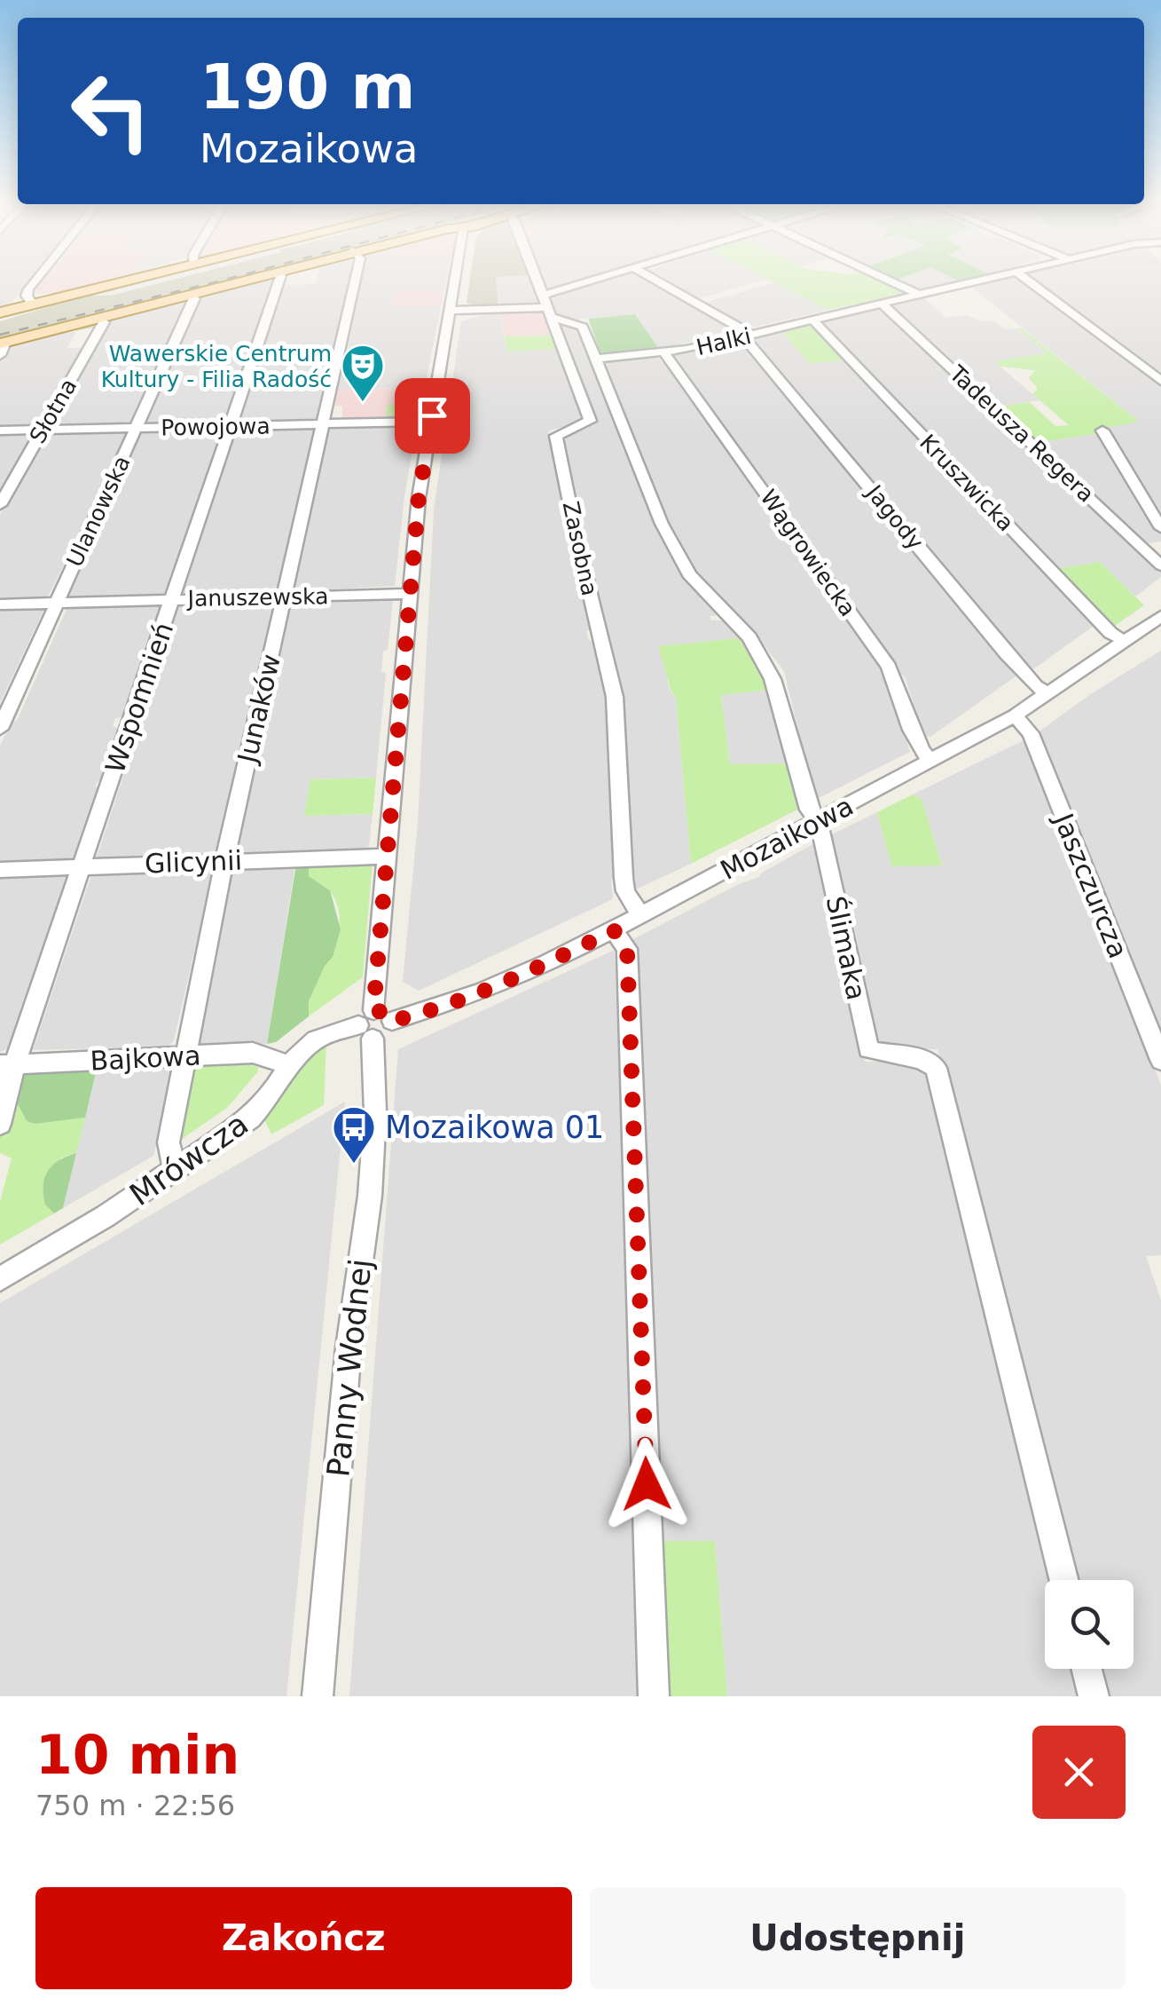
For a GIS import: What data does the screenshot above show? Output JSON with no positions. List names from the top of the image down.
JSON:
{
  "streets": {
    "street": [
      "Halki",
      "Słotna",
      "Powojowa",
      "Tadeusza Regera",
      "Kruszwicka",
      "Ulanowska",
      "Jagody",
      "Zasobna",
      "Wągrowiecka",
      "Januszewska",
      "Wspomnień",
      "Junaków",
      "Mozaikowa",
      "Glicynii",
      "Jaszczurcza",
      "Ślimaka",
      "Bajkowa",
      "Mrówcza",
      "Panny Wodnej"
    ]
  },
  "crossings": [
    ["Halki", "Tadeusza Regera"],
    ["Halki", "Kruszwicka"],
    ["Halki", "Jagody"],
    ["Halki", "Wągrowiecka"],
    ["Halki", "Ślimaka"],
    ["Słotna", "Powojowa"],
    ["Powojowa", "Ulanowska"],
    ["Powojowa", "Wspomnień"],
    ["Powojowa", "Junaków"],
    ["Powojowa", "Panny Wodnej"],
    ["Kruszwicka", "Mozaikowa"],
    ["Ulanowska", "Januszewska"],
    ["Jagody", "Mozaikowa"],
    ["Zasobna", "Mozaikowa"],
    ["Zasobna", "Ślimaka"],
    ["Wągrowiecka", "Mozaikowa"],
    ["Januszewska", "Wspomnień"],
    ["Januszewska", "Junaków"],
    ["Januszewska", "Panny Wodnej"],
    ["Wspomnień", "Glicynii"],
    ["Wspomnień", "Bajkowa"],
    ["Junaków", "Glicynii"],
    ["Junaków", "Bajkowa"],
    ["Junaków", "Mrówcza"],
    ["Mozaikowa", "Jaszczurcza"],
    ["Mozaikowa", "Ślimaka"],
    ["Mozaikowa", "Mrówcza"],
    ["Mozaikowa", "Panny Wodnej"],
    ["Glicynii", "Panny Wodnej"],
    ["Bajkowa", "Mrówcza"],
    ["Mrówcza", "Panny Wodnej"]
  ],
  "places": {
    "theatre": ["Wawerskie Centrum Kultury - Filia Radość"],
    "bus stop": ["Mozaikowa 01"]
  },
  "page": {
    "turn": ["190 m", "Mozaikowa"],
    "heading": ["10 min", "750 m · 22:56"],
    "buttons": ["Zakończ", "Udostępnij"]
  }
}
